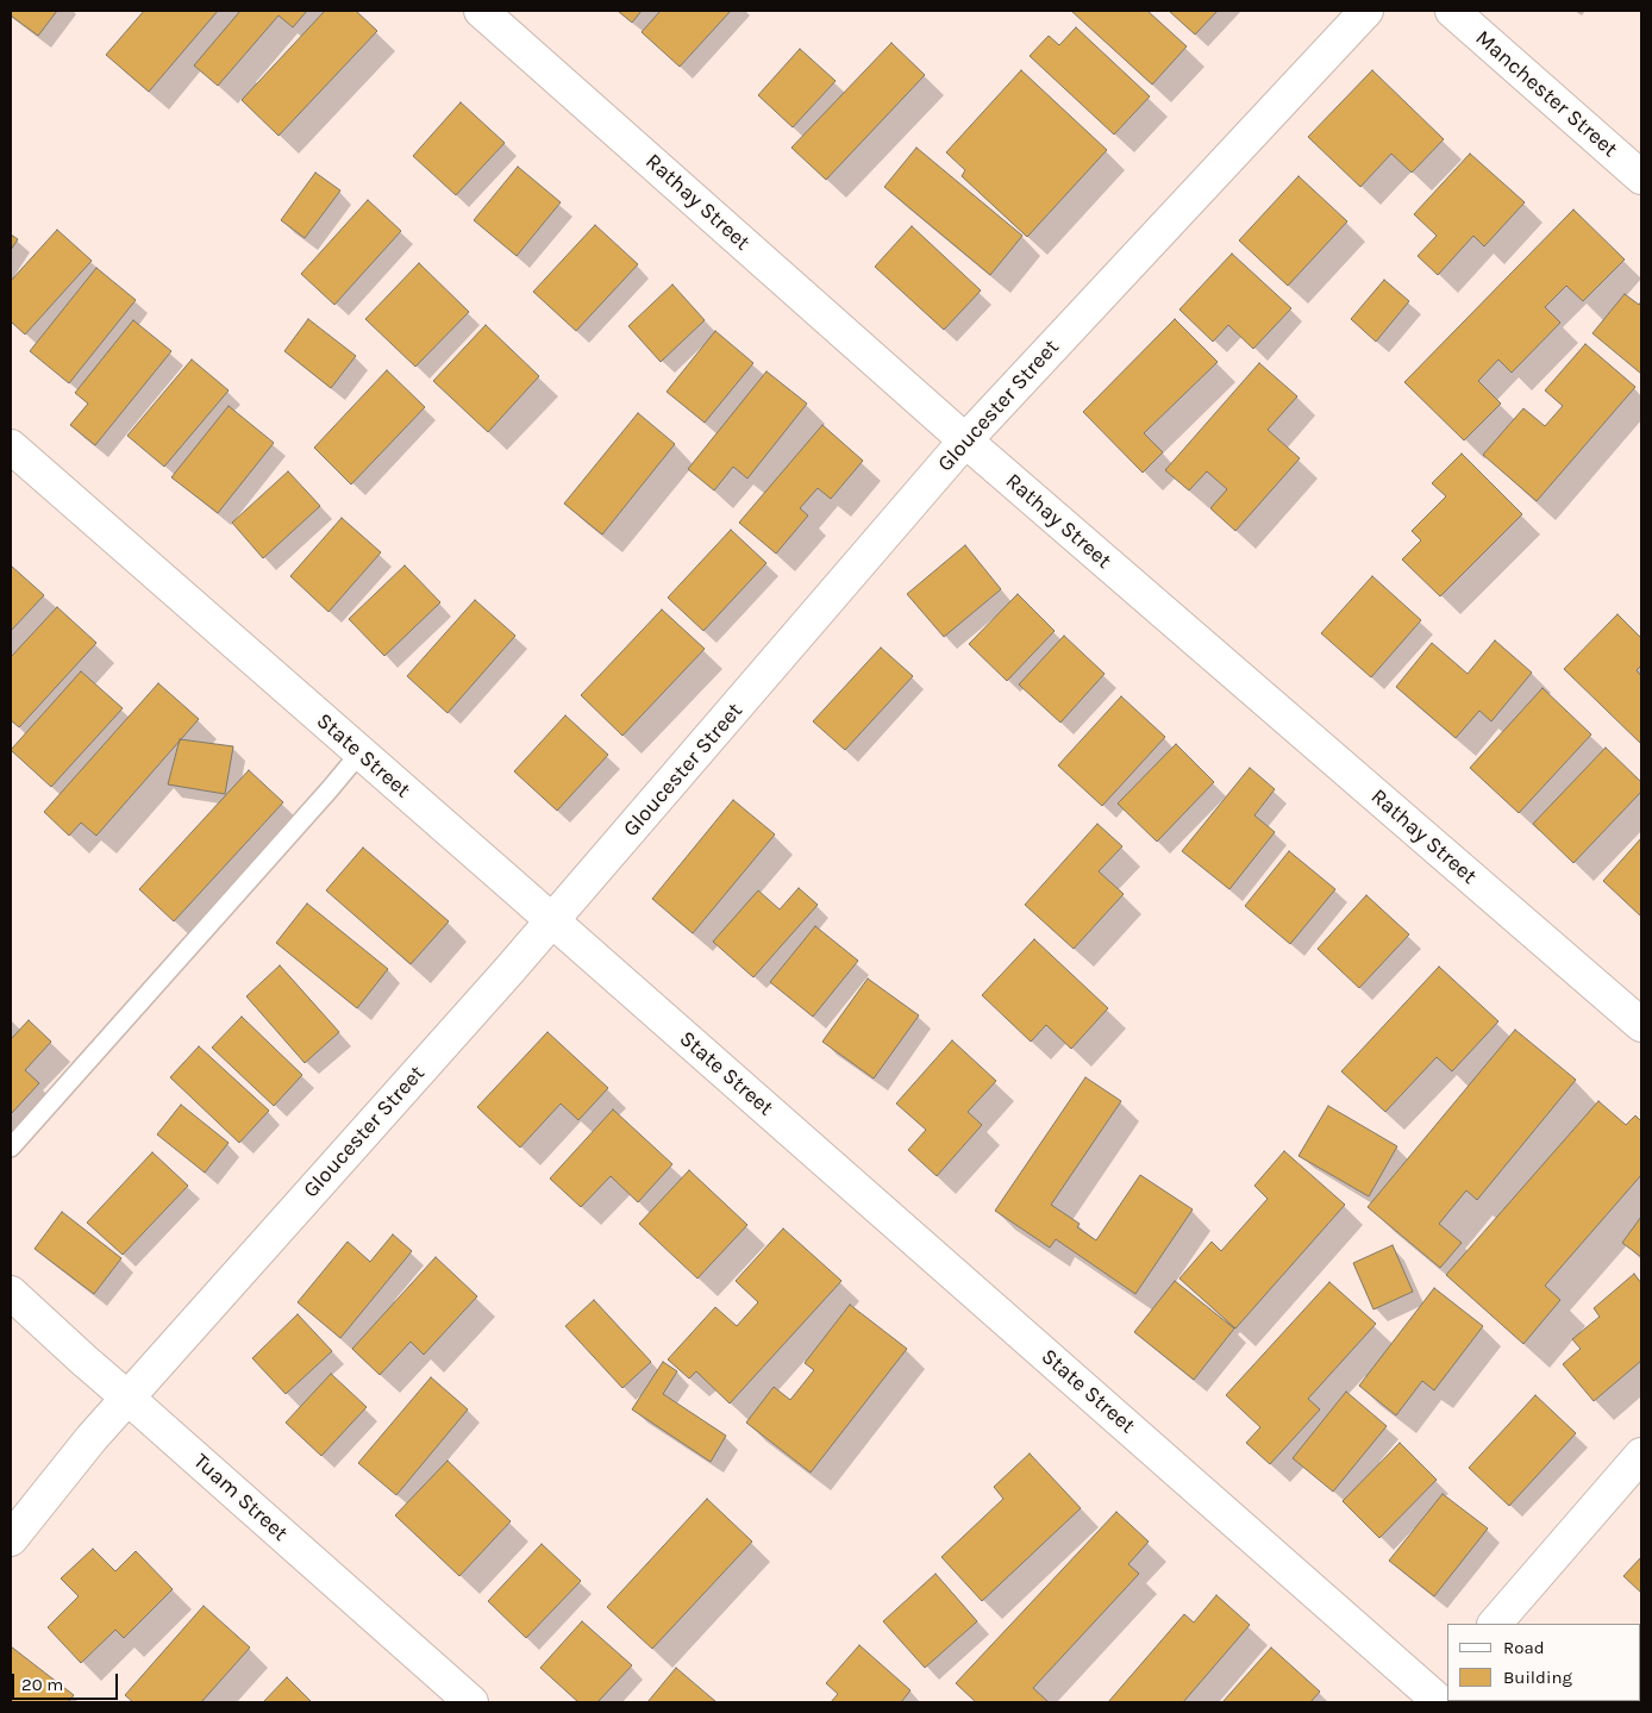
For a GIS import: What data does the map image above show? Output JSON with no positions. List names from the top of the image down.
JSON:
{
  "streets": {
    "street": [
      "Manchester Street",
      "Rathay Street",
      "Gloucester Street",
      "State Street",
      "Tuam Street"
    ]
  },
  "crossings": [
    ["Rathay Street", "Gloucester Street"],
    ["Gloucester Street", "State Street"],
    ["Gloucester Street", "Tuam Street"]
  ],
  "legend": ["Road", "Building"],
  "scale_bar": "20 m"
}
